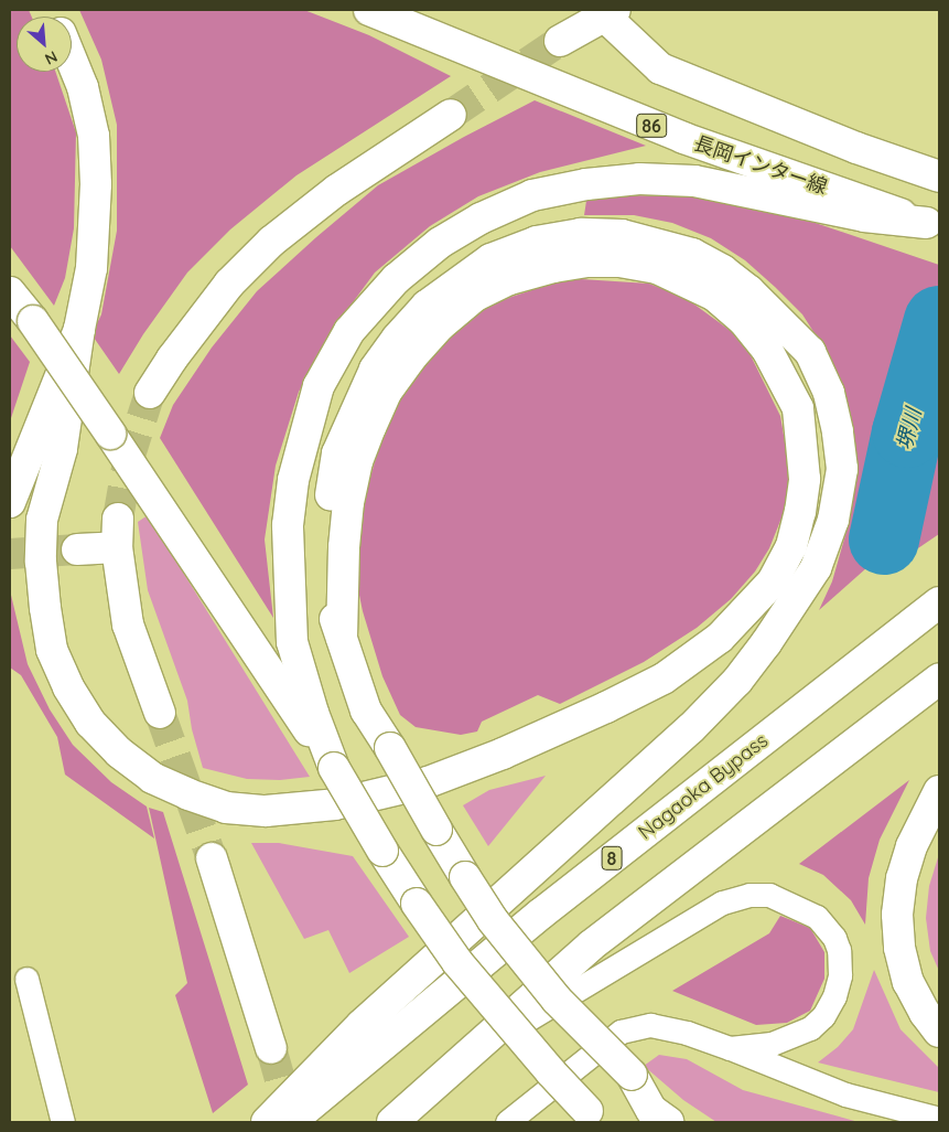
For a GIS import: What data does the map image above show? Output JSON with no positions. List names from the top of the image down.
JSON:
{
  "streets": {
    "main road": [
      "86",
      "長岡インター線",
      "Nagaoka Bypass",
      "8"
    ]
  },
  "water": ["堺川"],
  "north": "bottom right"
}
